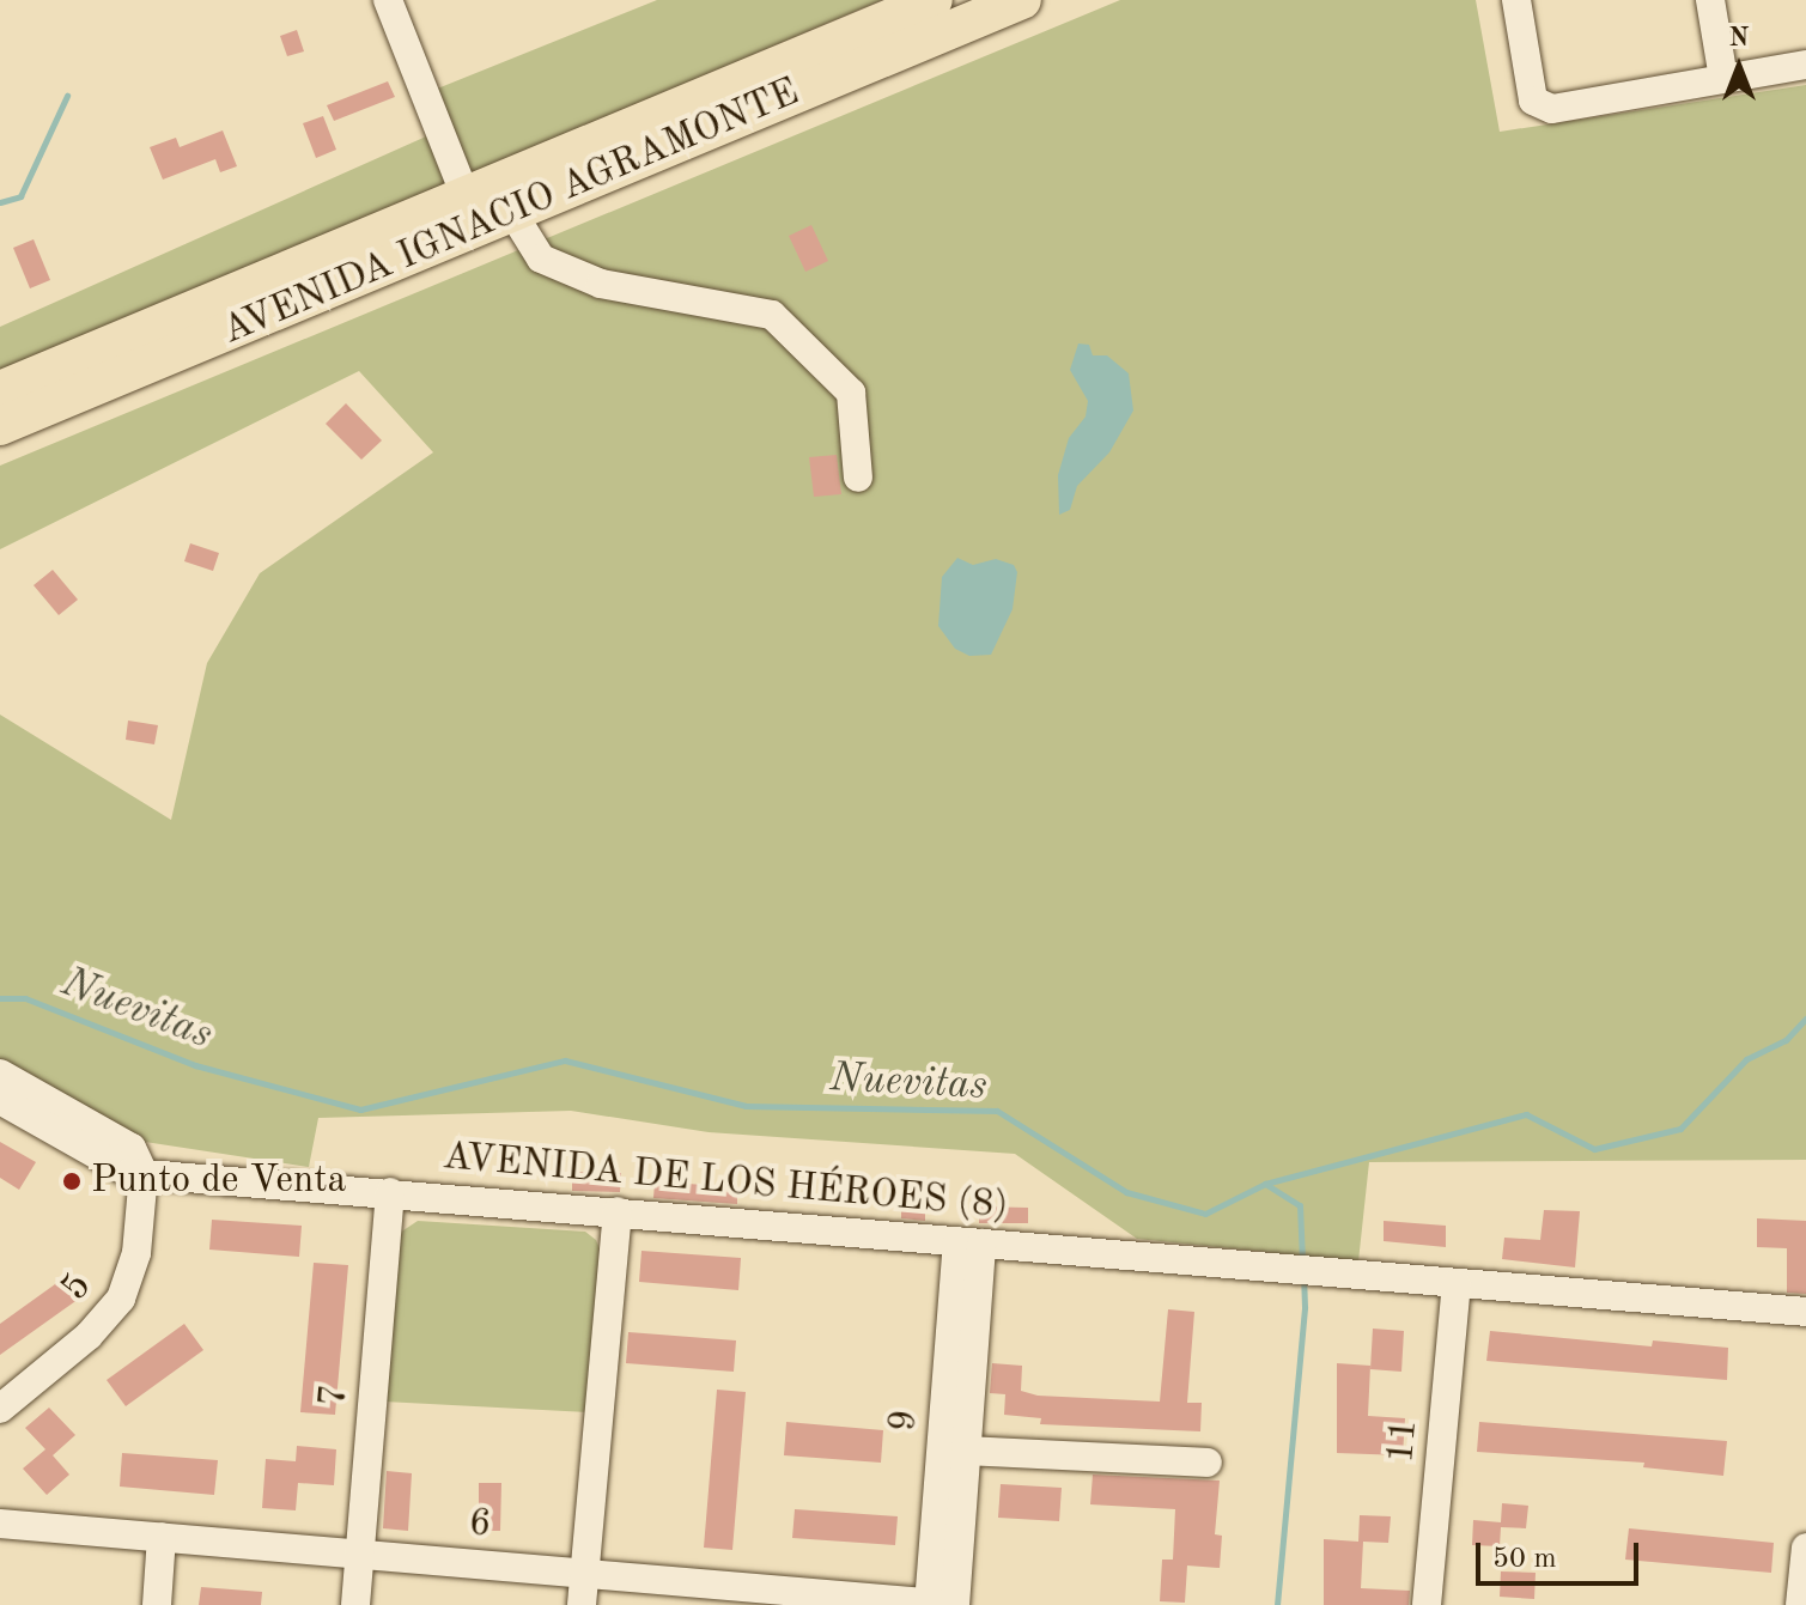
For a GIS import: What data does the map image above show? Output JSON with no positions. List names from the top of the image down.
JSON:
{
  "streets": {
    "main road": ["AVENIDA IGNACIO AGRAMONTE"],
    "street": [
      "AVENIDA DE LOS HÉROES (8)",
      "5",
      "7",
      "9",
      "11",
      "6"
    ]
  },
  "crossings": [
    ["AVENIDA DE LOS HÉROES (8)", "5"],
    ["AVENIDA DE LOS HÉROES (8)", "7"],
    ["AVENIDA DE LOS HÉROES (8)", "9"],
    ["AVENIDA DE LOS HÉROES (8)", "11"],
    ["7", "6"],
    ["9", "6"]
  ],
  "water": ["Nuevitas"],
  "places": ["Punto de Venta"],
  "scale_bar": "50 m",
  "north": "top"
}
